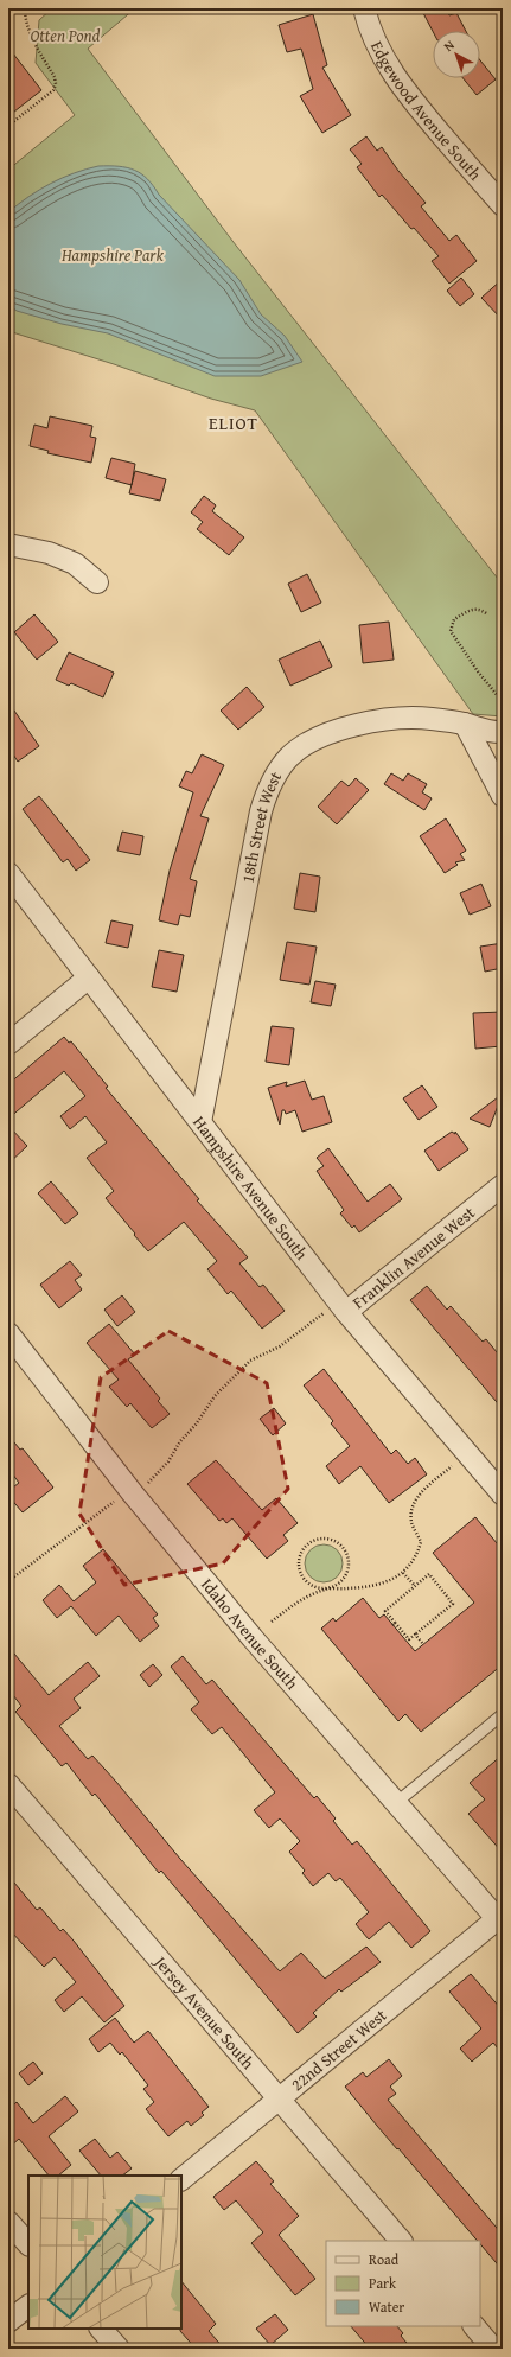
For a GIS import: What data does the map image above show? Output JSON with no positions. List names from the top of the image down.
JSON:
{
  "streets": {
    "street": [
      "Edgewood Avenue South",
      "18th Street West",
      "Hampshire Avenue South",
      "Franklin Avenue West",
      "Idaho Avenue South",
      "Jersey Avenue South",
      "22nd Street West"
    ]
  },
  "crossings": [
    ["18th Street West", "Hampshire Avenue South"],
    ["Hampshire Avenue South", "Franklin Avenue West"],
    ["Idaho Avenue South", "22nd Street West"],
    ["Jersey Avenue South", "22nd Street West"]
  ],
  "districts": ["ELIOT"],
  "parks": ["Otten Pond", "Hampshire Park"],
  "legend": ["Road", "Park", "Water"],
  "north": "top left"
}
